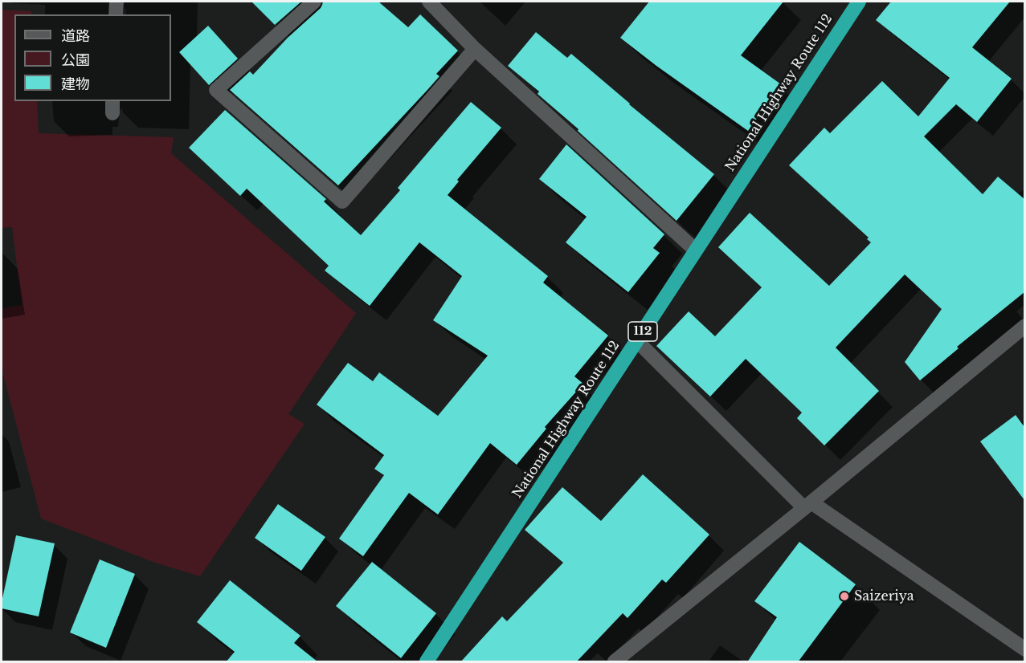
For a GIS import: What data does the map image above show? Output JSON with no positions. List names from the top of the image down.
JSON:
{
  "streets": {
    "highway": ["National Highway Route 112", "112"]
  },
  "places": ["Saizeriya"],
  "legend": ["道路", "公園", "建物"]
}
